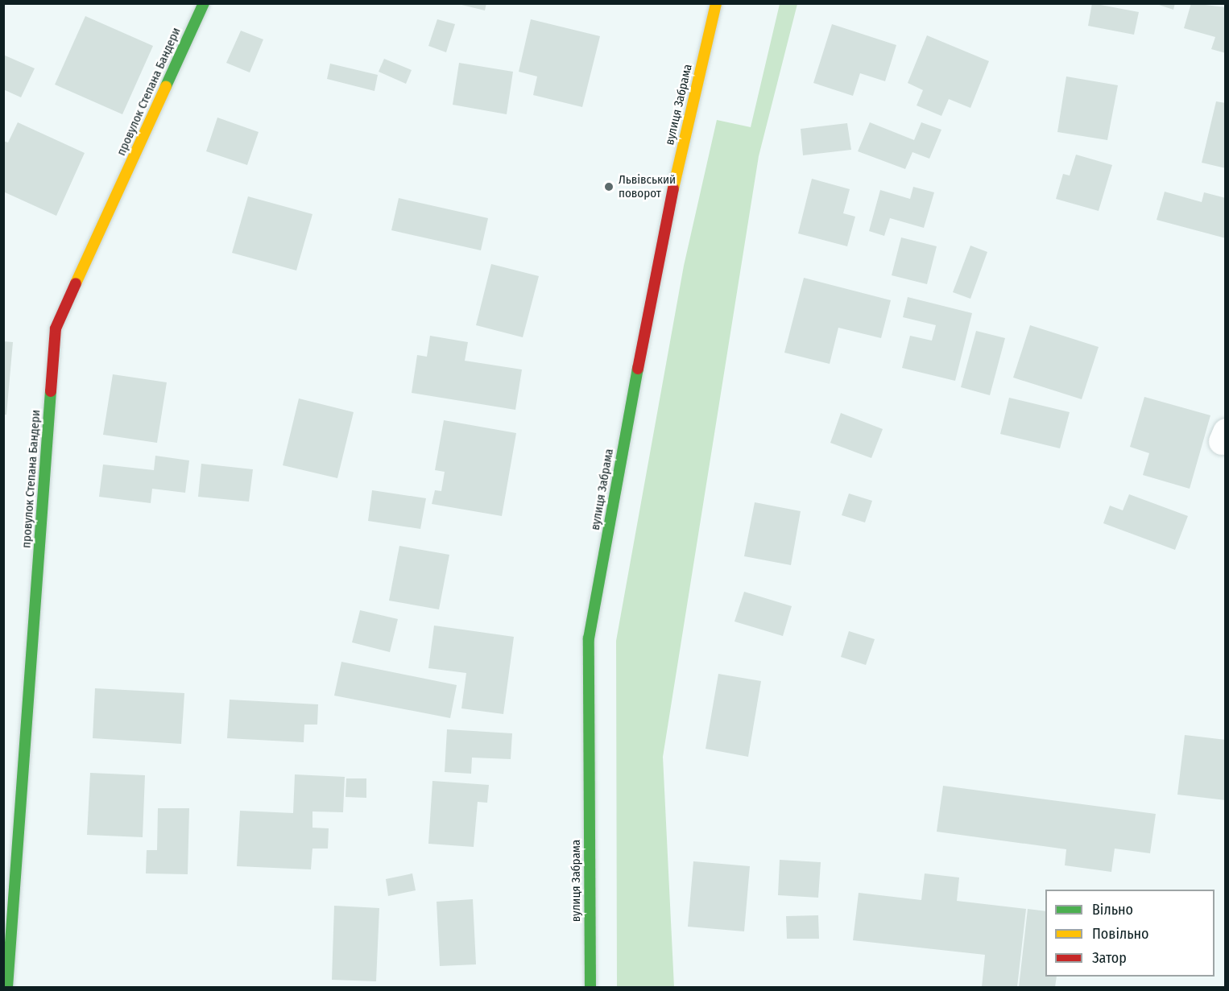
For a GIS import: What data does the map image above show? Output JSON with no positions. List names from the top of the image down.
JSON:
{
  "streets": {
    "street": ["провулок Степана Бандери", "вулиця Забрама"]
  },
  "places": ["Львівський поворот"],
  "legend": ["Вільно", "Повільно", "Затор"]
}
